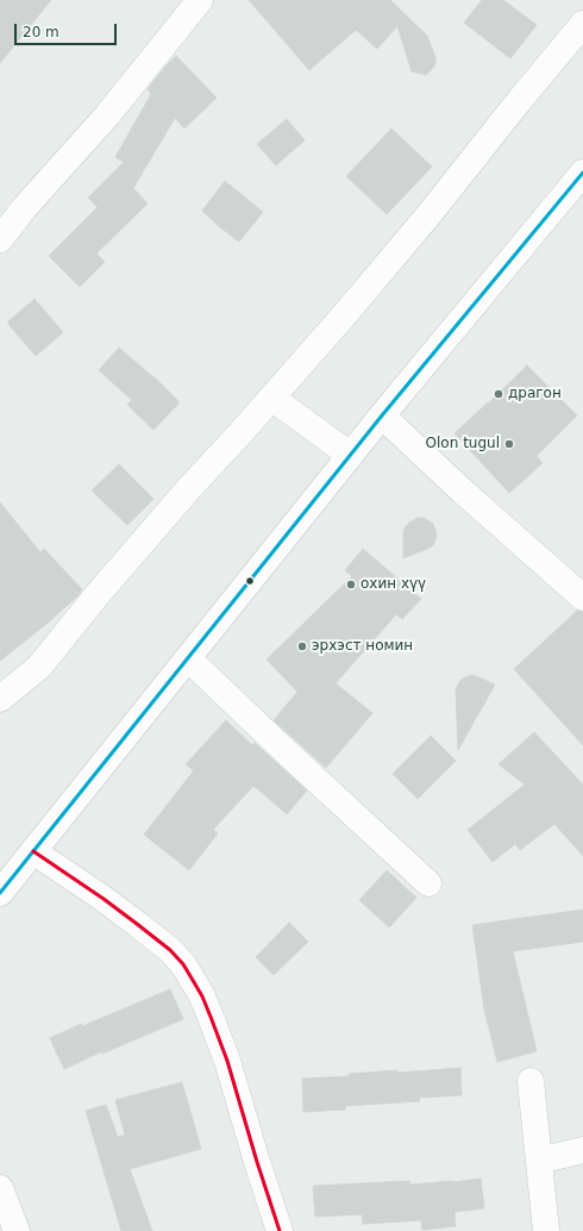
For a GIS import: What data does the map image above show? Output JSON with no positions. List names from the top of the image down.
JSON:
{
  "places": [
    "драгон",
    "Olon tugul",
    "охин хүү",
    "эрхэст номин"
  ],
  "scale_bar": "20 m"
}
